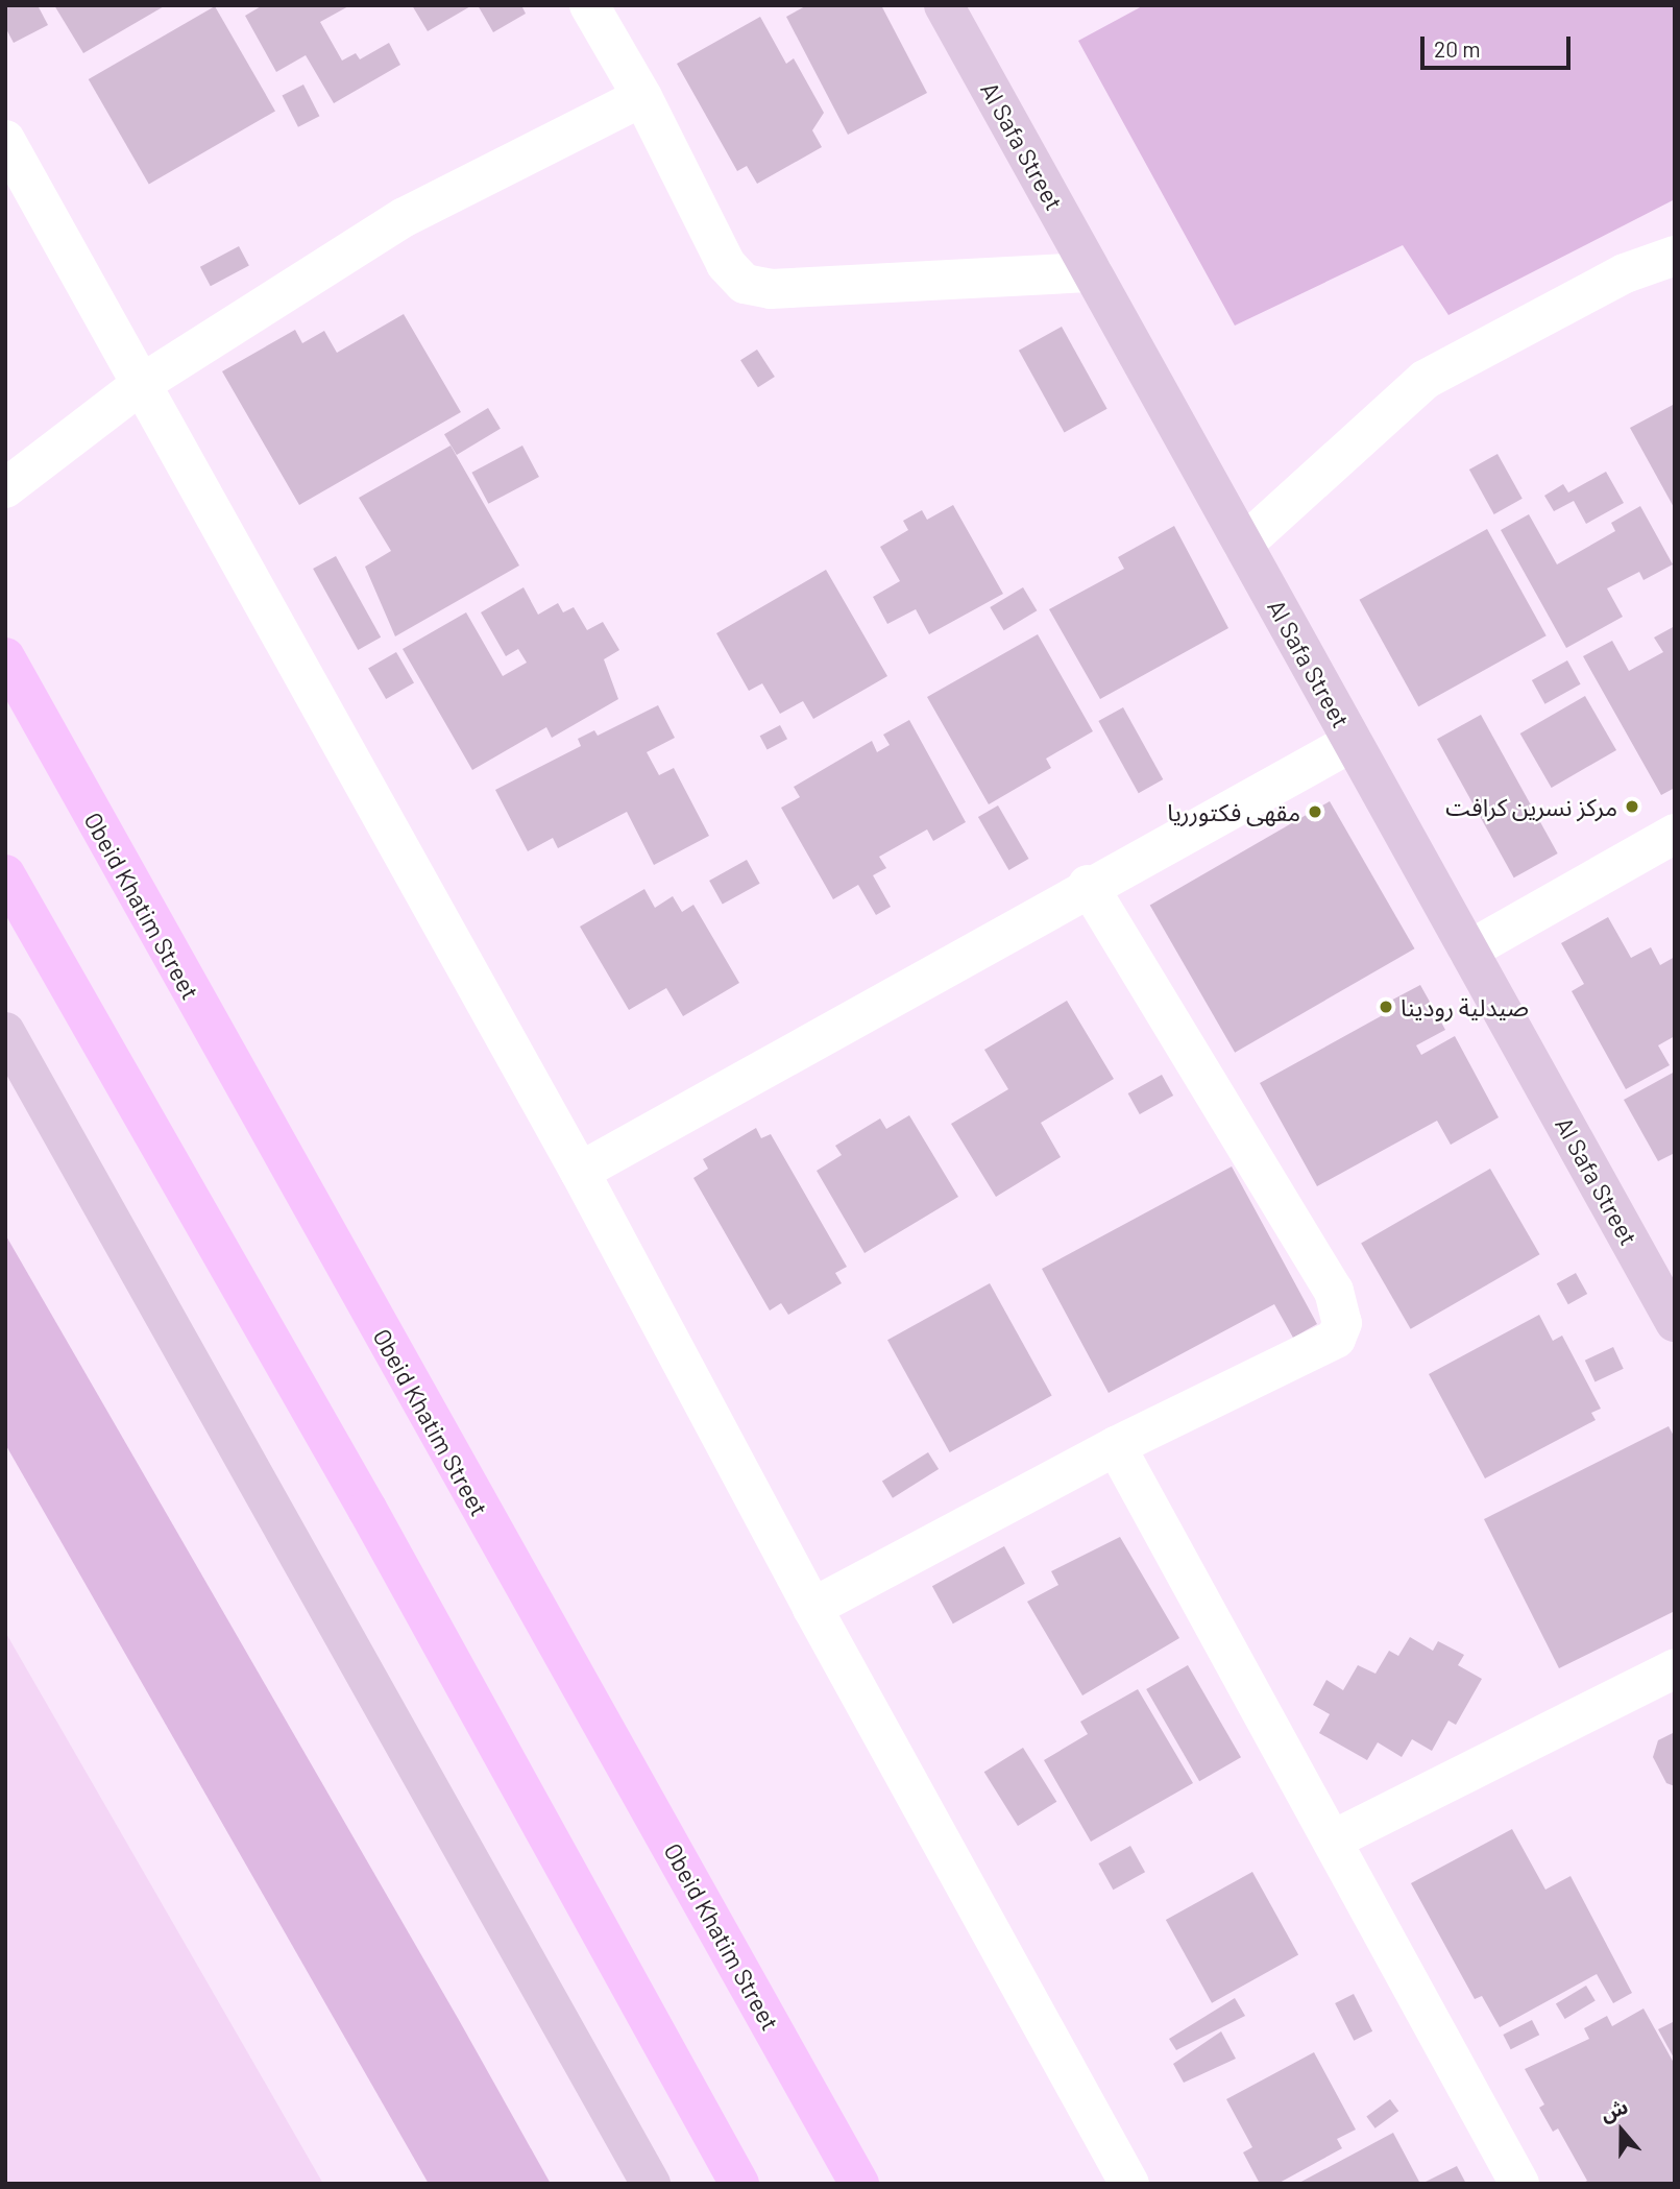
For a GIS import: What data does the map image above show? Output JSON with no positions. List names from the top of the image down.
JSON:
{
  "streets": {
    "main road": ["Obeid Khatim Street"],
    "street": ["Al Safa Street"]
  },
  "places": ["مركز نسرين كرافت", "مقهى فكتورريا", "صيدلية رودينا"],
  "scale_bar": "20 m",
  "north": "top"
}
